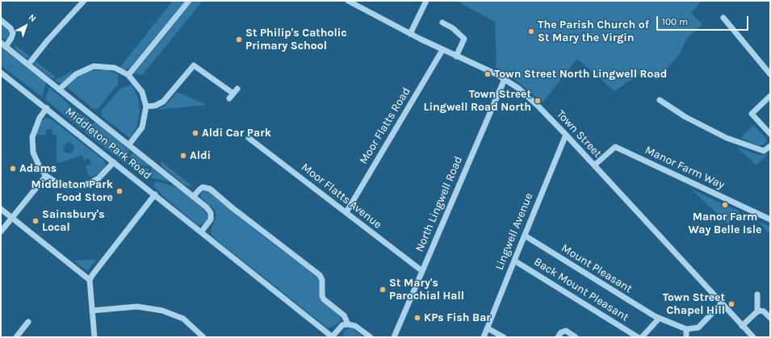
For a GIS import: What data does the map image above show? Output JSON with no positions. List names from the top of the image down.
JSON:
{
  "streets": {
    "street": [
      "Moor Flatts Road",
      "Town Street",
      "Middleton Park Road",
      "Manor Farm Way",
      "Moor Flatts Avenue",
      "North Lingwell Road",
      "Lingwell Avenue",
      "Mount Pleasant",
      "Back Mount Pleasant"
    ]
  },
  "crossings": [
    ["Moor Flatts Road", "Town Street"],
    ["Moor Flatts Road", "Moor Flatts Avenue"],
    ["Town Street", "Manor Farm Way"],
    ["Town Street", "North Lingwell Road"],
    ["Town Street", "Lingwell Avenue"],
    ["Moor Flatts Avenue", "North Lingwell Road"],
    ["Lingwell Avenue", "Mount Pleasant"],
    ["Lingwell Avenue", "Back Mount Pleasant"]
  ],
  "places": [
    "The Parish Church of St Mary the Virgin",
    "St Philip's Catholic Primary School",
    "Town Street North Lingwell Road",
    "Town Street Lingwell Road North",
    "Aldi Car Park",
    "Aldi",
    "Adams",
    "Middleton Park Food Store",
    "Manor Farm Way Belle Isle",
    "Sainsbury's Local",
    "St Mary's Parochial Hall",
    "Town Street Chapel Hill",
    "KPs Fish Bar"
  ],
  "scale_bar": "100 m",
  "north": "top right"
}
